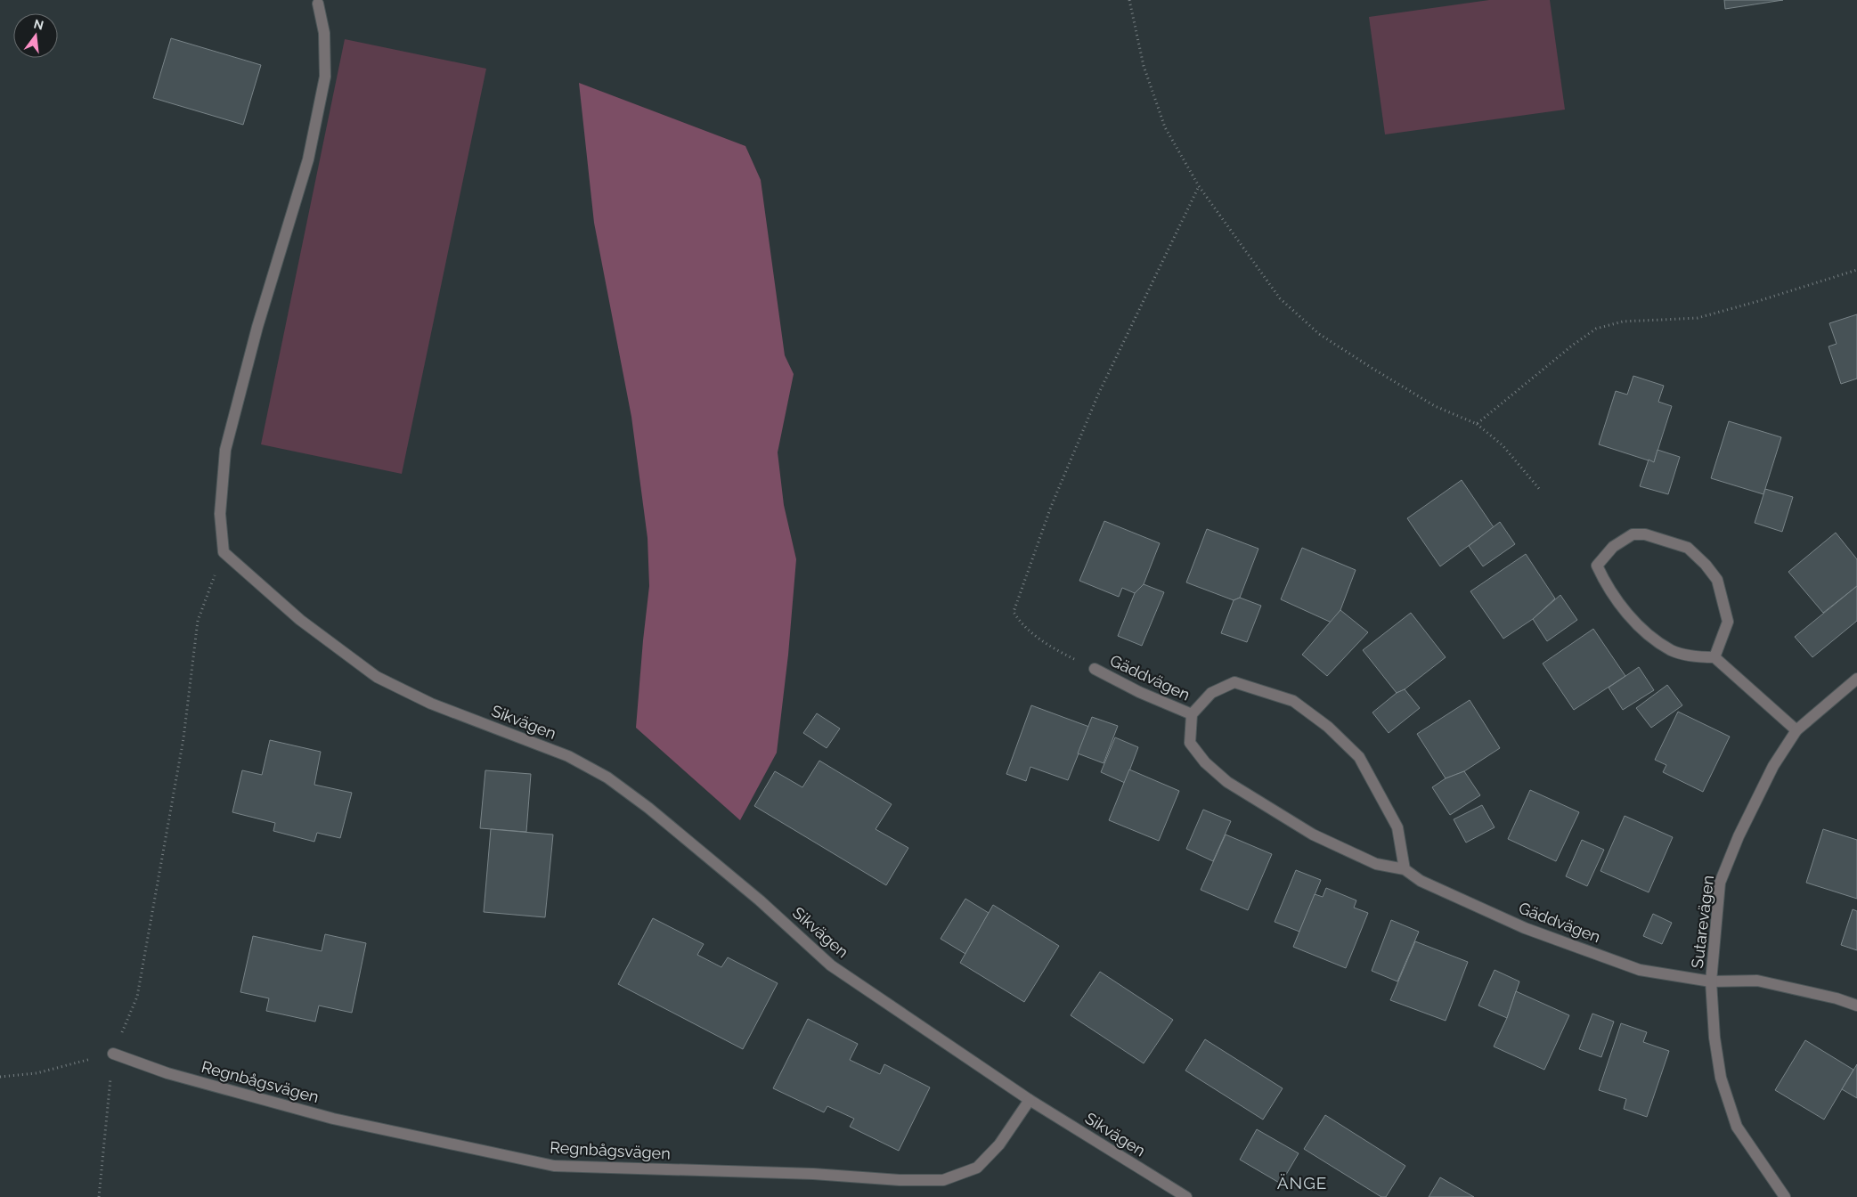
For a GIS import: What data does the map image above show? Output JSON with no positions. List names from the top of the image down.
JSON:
{
  "streets": {
    "street": [
      "Gäddvägen",
      "Sikvägen",
      "Sutarevägen",
      "Regnbågsvägen"
    ]
  },
  "crossings": [
    ["Gäddvägen", "Sutarevägen"],
    ["Sikvägen", "Regnbågsvägen"]
  ],
  "districts": ["ÄNGE"],
  "north": "top"
}
